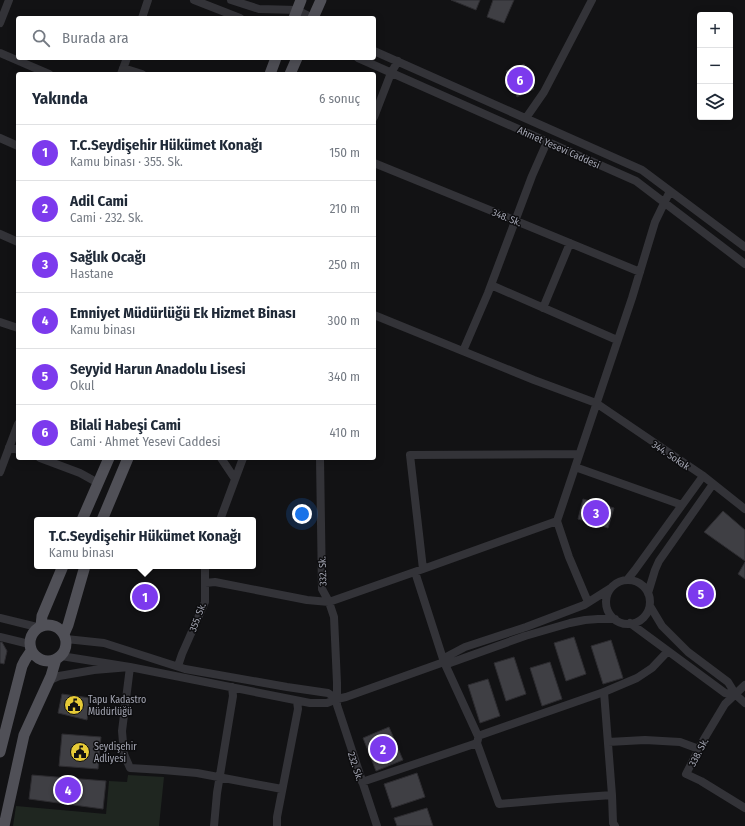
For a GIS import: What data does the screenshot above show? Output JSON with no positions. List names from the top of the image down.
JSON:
{
  "streets": {
    "street": [
      "Ahmet Yesevi Caddesi",
      "348. Sk.",
      "344. Sokak",
      "332. Sk.",
      "355. Sk.",
      "338. Sk.",
      "232. Sk."
    ]
  },
  "crossings": [
    ["332. Sk.", "232. Sk."]
  ],
  "places": {
    "public building": ["Tapu Kadastro Müdürlüğü", "Seydişehir Adliyesi"]
  },
  "page": {
    "map_buttons": ["+", "−"],
    "search": "Burada ara",
    "pins": [
      "6",
      "3",
      "5",
      "1",
      "2",
      "4"
    ],
    "heading": ["Yakında", "6 sonuç"],
    "list": [
      {
        "mark": "1",
        "name": "T.C.Seydişehir Hükümet Konağı",
        "note": "Kamu binası · 355. Sk.",
        "value": "150 m"
      },
      {
        "mark": "2",
        "name": "Adil Cami",
        "note": "Cami · 232. Sk.",
        "value": "210 m"
      },
      {
        "mark": "3",
        "name": "Sağlık Ocağı",
        "note": "Hastane",
        "value": "250 m"
      },
      {
        "mark": "4",
        "name": "Emniyet Müdürlüğü Ek Hizmet Binası",
        "note": "Kamu binası",
        "value": "300 m"
      },
      {
        "mark": "5",
        "name": "Seyyid Harun Anadolu Lisesi",
        "note": "Okul",
        "value": "340 m"
      },
      {
        "mark": "6",
        "name": "Bilali Habeşi Cami",
        "note": "Cami · Ahmet Yesevi Caddesi",
        "value": "410 m"
      }
    ],
    "popup": ["T.C.Seydişehir Hükümet Konağı", "Kamu binası"]
  }
}
